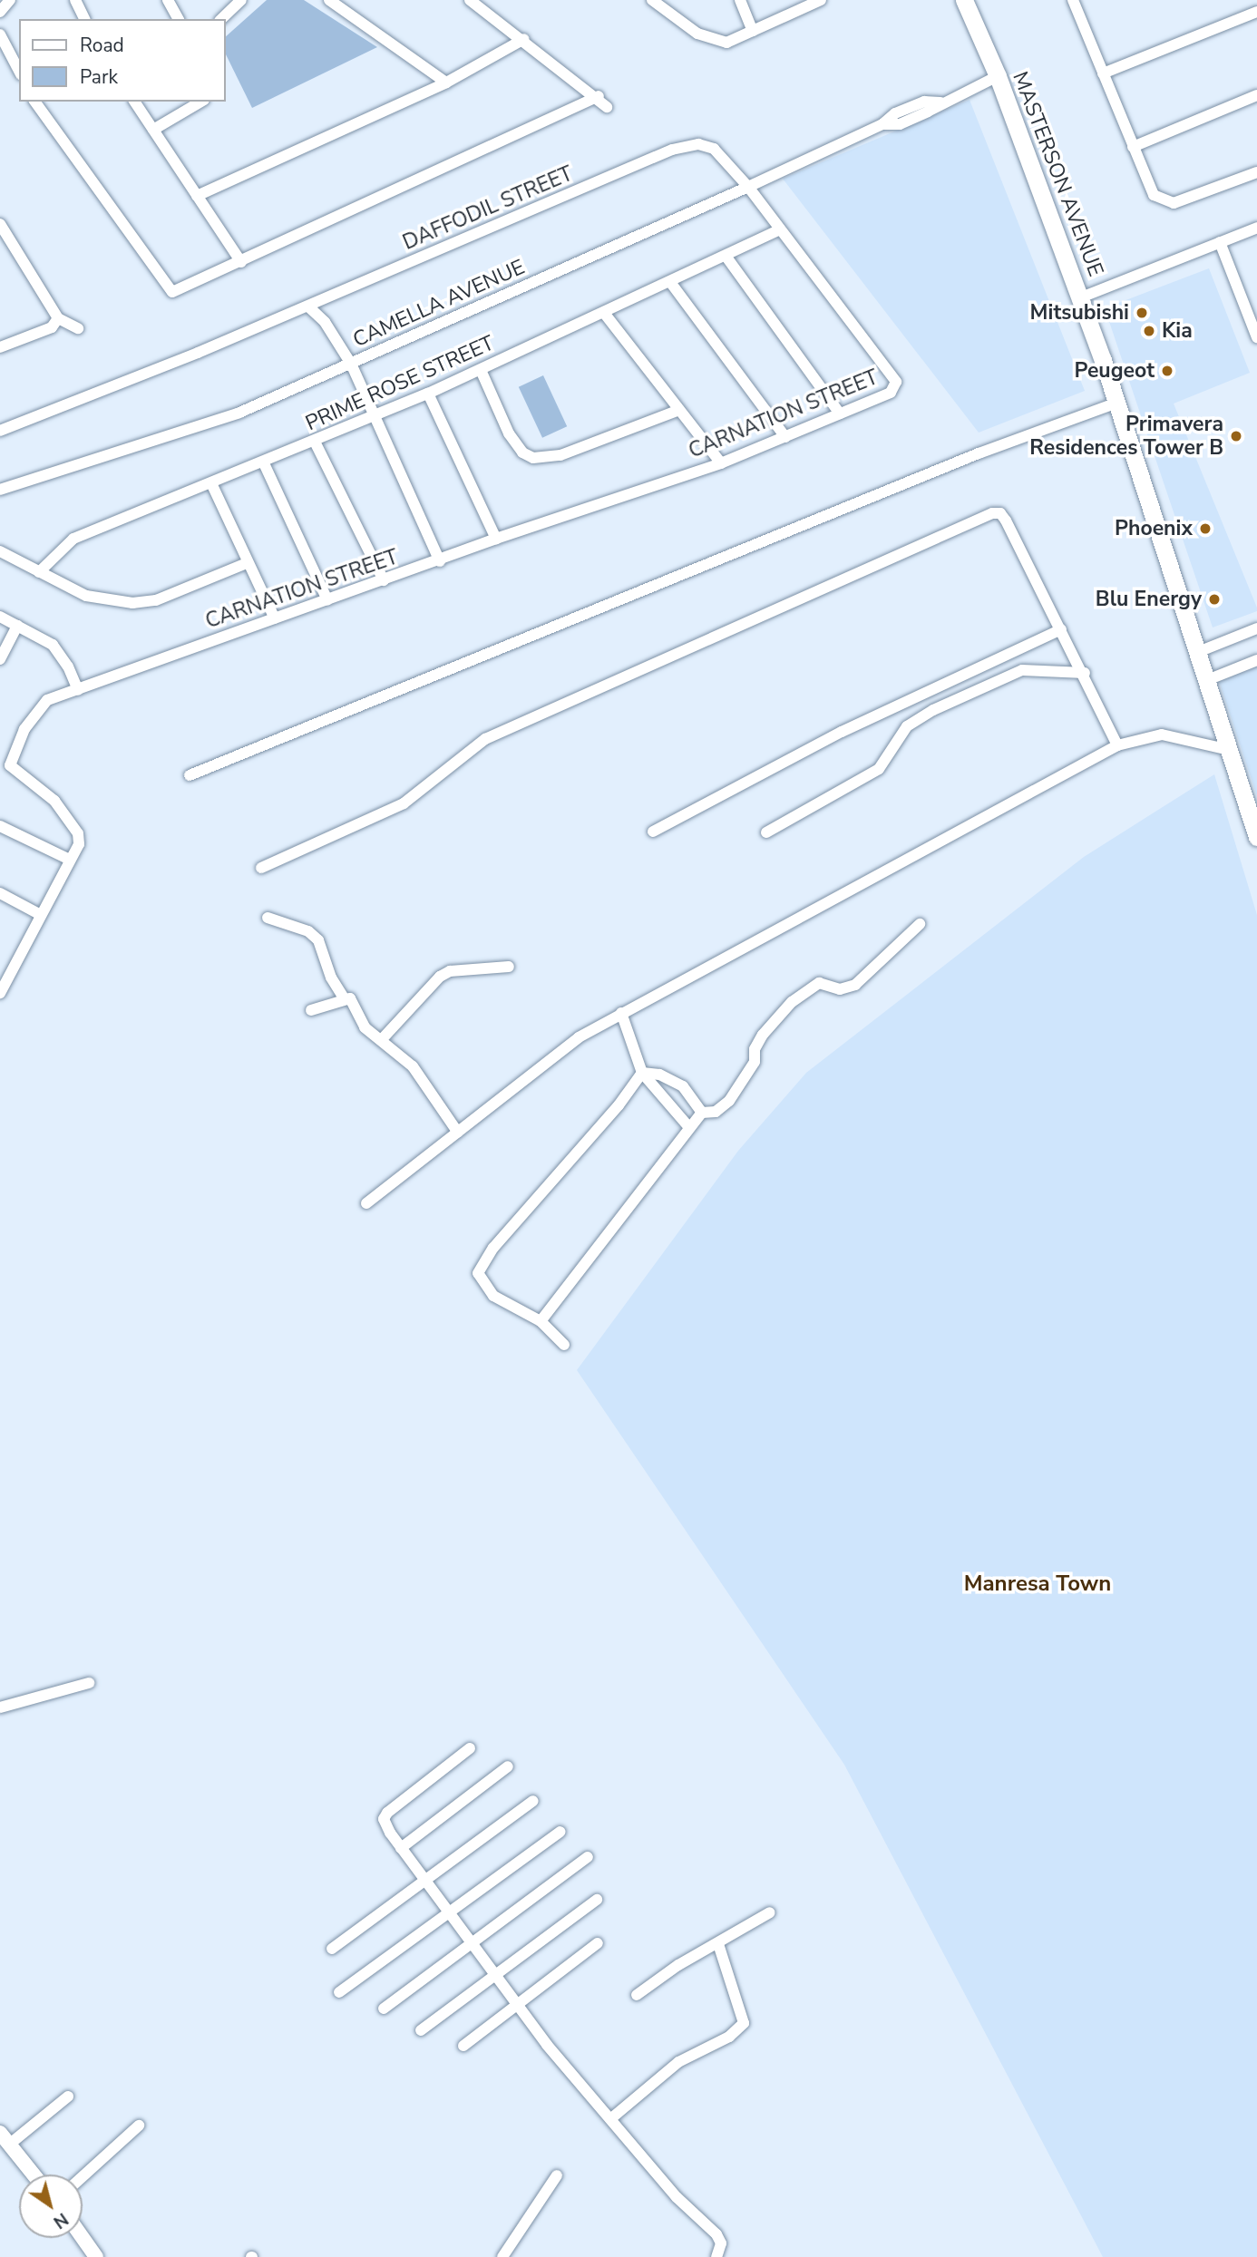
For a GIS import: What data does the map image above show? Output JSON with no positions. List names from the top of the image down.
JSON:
{
  "streets": {
    "main road": ["MASTERSON AVENUE"],
    "street": [
      "DAFFODIL STREET",
      "CAMELLA AVENUE",
      "PRIME ROSE STREET",
      "CARNATION STREET"
    ]
  },
  "crossings": [
    ["MASTERSON AVENUE", "CAMELLA AVENUE"],
    ["DAFFODIL STREET", "CAMELLA AVENUE"],
    ["DAFFODIL STREET", "PRIME ROSE STREET"],
    ["DAFFODIL STREET", "CARNATION STREET"]
  ],
  "districts": ["Manresa Town"],
  "places": [
    "Mitsubishi",
    "Kia",
    "Peugeot",
    "Primavera Residences Tower B",
    "Phoenix",
    "Blu Energy"
  ],
  "legend": ["Road", "Park"],
  "north": "bottom right"
}
